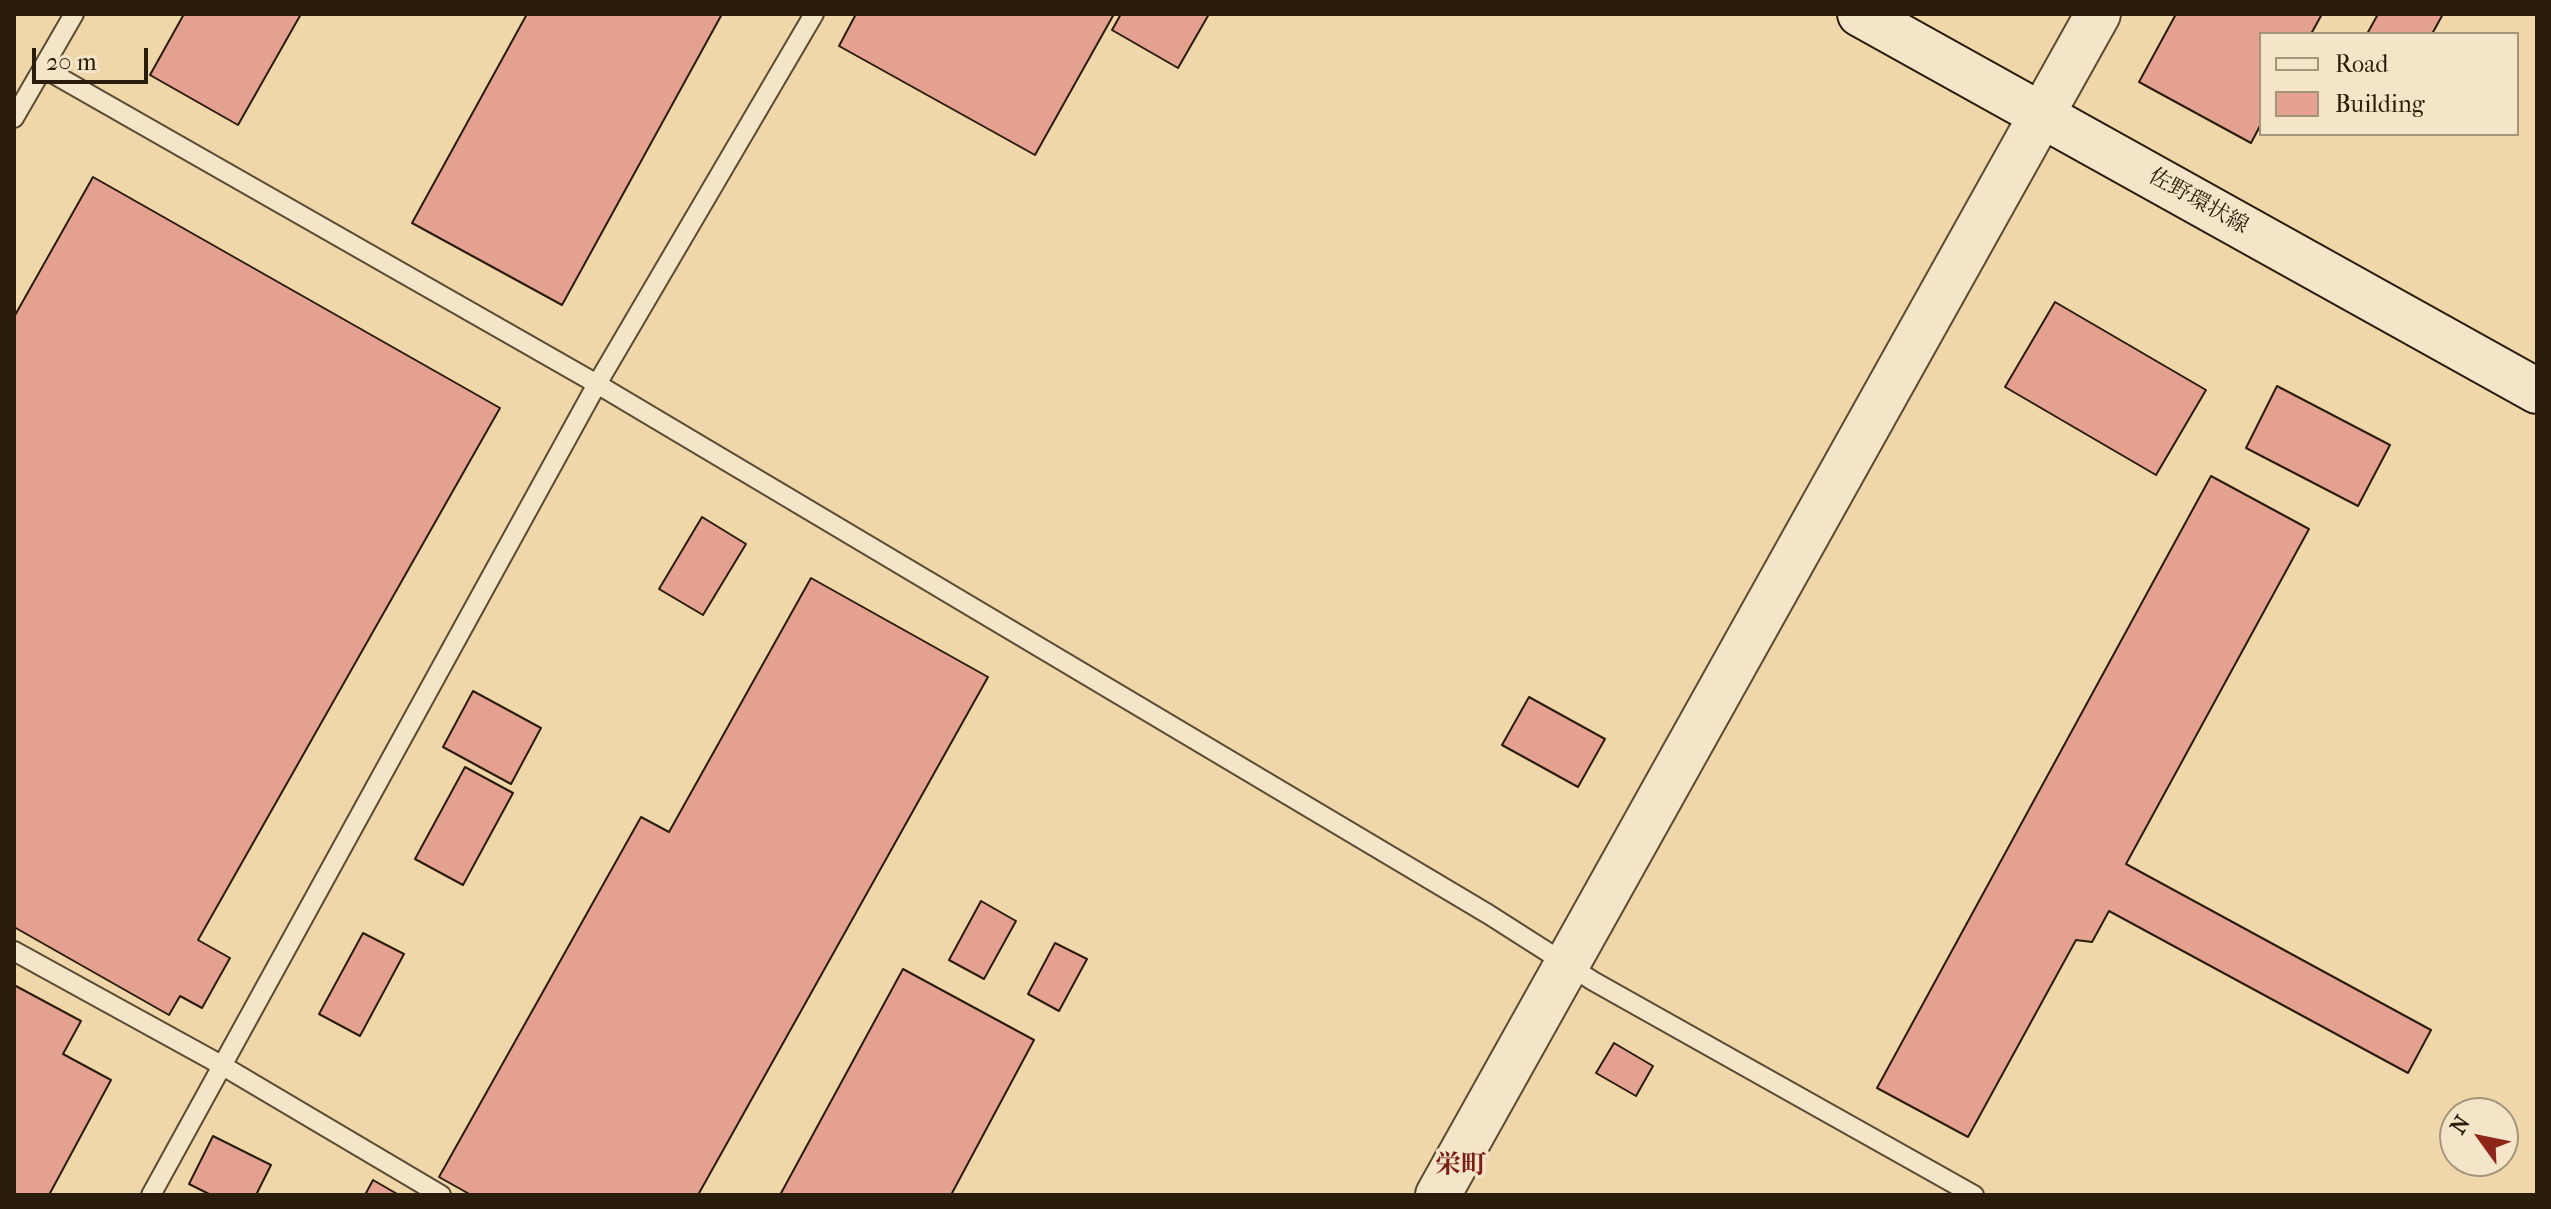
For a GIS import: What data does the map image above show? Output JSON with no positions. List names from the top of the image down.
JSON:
{
  "streets": {
    "street": ["佐野環状線"]
  },
  "districts": ["栄町"],
  "legend": ["Road", "Building"],
  "scale_bar": "20 m",
  "north": "top left"
}
